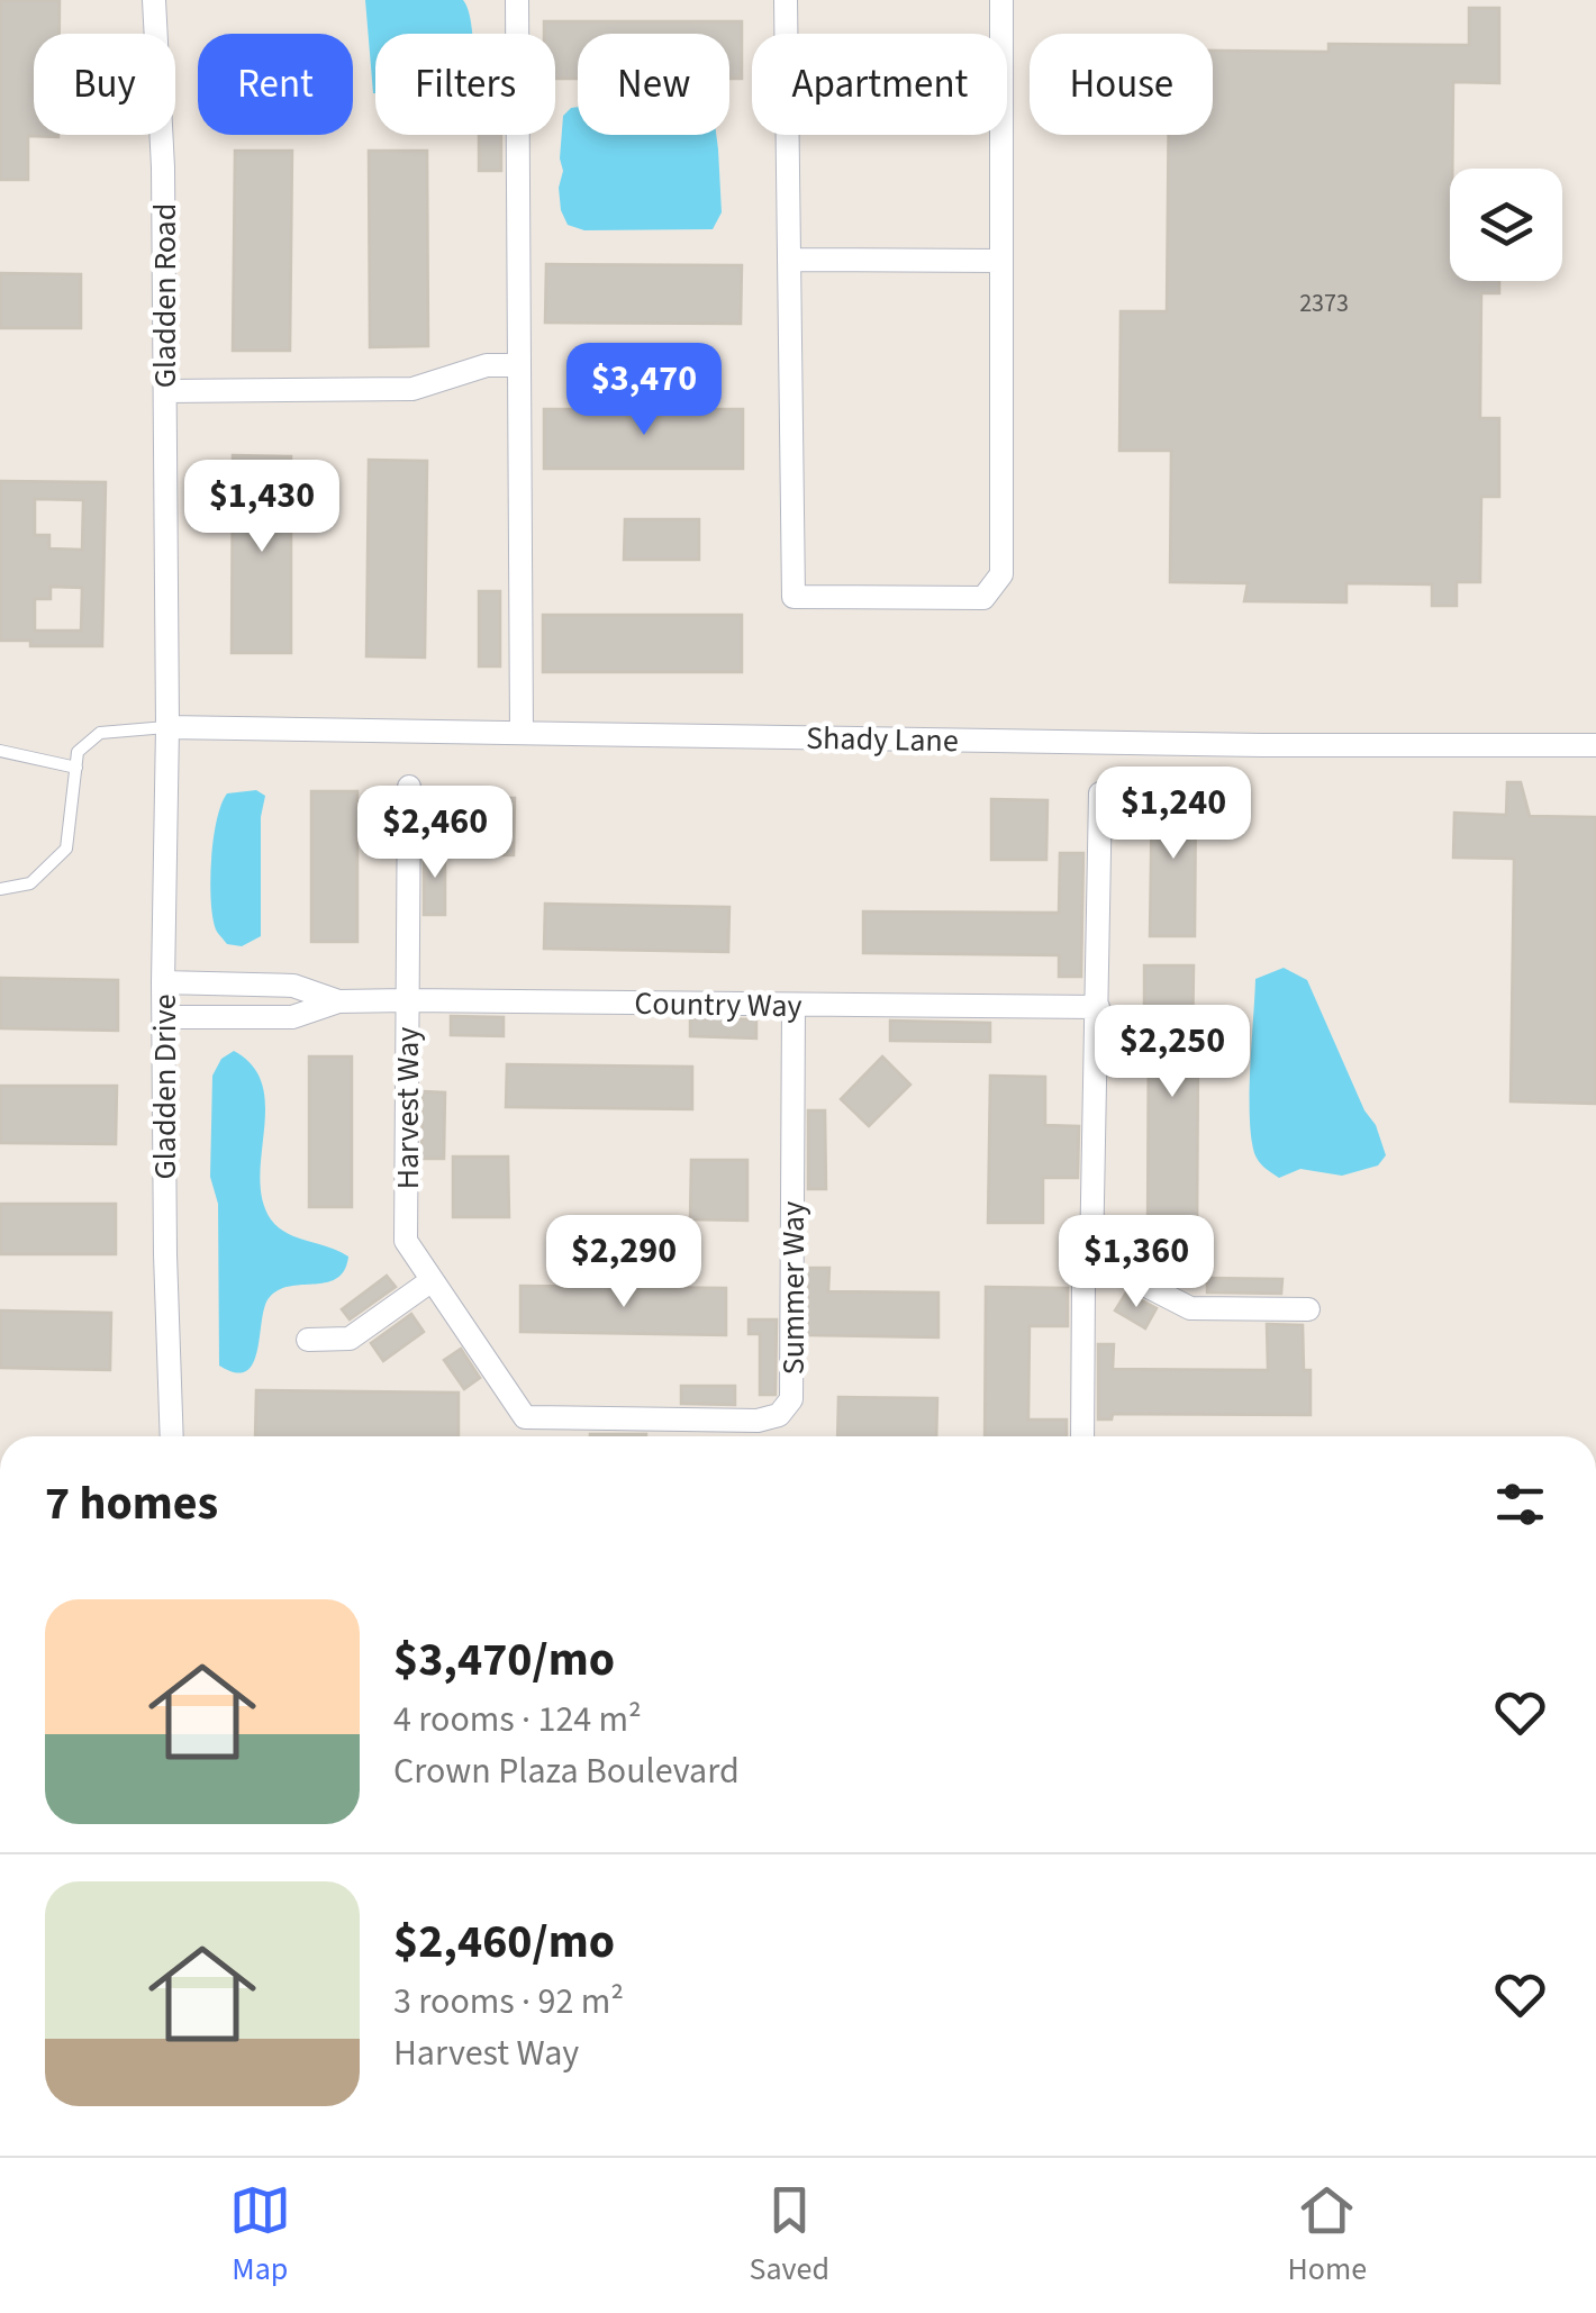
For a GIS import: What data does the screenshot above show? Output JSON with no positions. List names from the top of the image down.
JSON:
{
  "streets": {
    "street": [
      "Gladden Road",
      "Shady Lane",
      "Country Way",
      "Gladden Drive",
      "Harvest Way",
      "Summer Way"
    ]
  },
  "crossings": [
    ["Gladden Road", "Shady Lane"],
    ["Gladden Road", "Gladden Drive"],
    ["Shady Lane", "Gladden Drive"],
    ["Country Way", "Harvest Way"],
    ["Country Way", "Summer Way"],
    ["Harvest Way", "Summer Way"]
  ],
  "house_numbers": ["2373"],
  "page": {
    "chip": [
      "Buy",
      "Rent",
      "Filters",
      "New",
      "Apartment",
      "House"
    ],
    "price": [
      "$3,470",
      "$1,430",
      "$1,240",
      "$2,460",
      "$2,250",
      "$2,290",
      "$1,360"
    ],
    "heading": "7 homes",
    "list": [
      {
        "name": "$3,470/mo",
        "note": "4 rooms · 124 m² · Crown Plaza Boulevard"
      },
      {
        "name": "$2,460/mo",
        "note": "3 rooms · 92 m² · Harvest Way"
      }
    ],
    "tabs": ["Map", "Saved", "Home"]
  }
}
